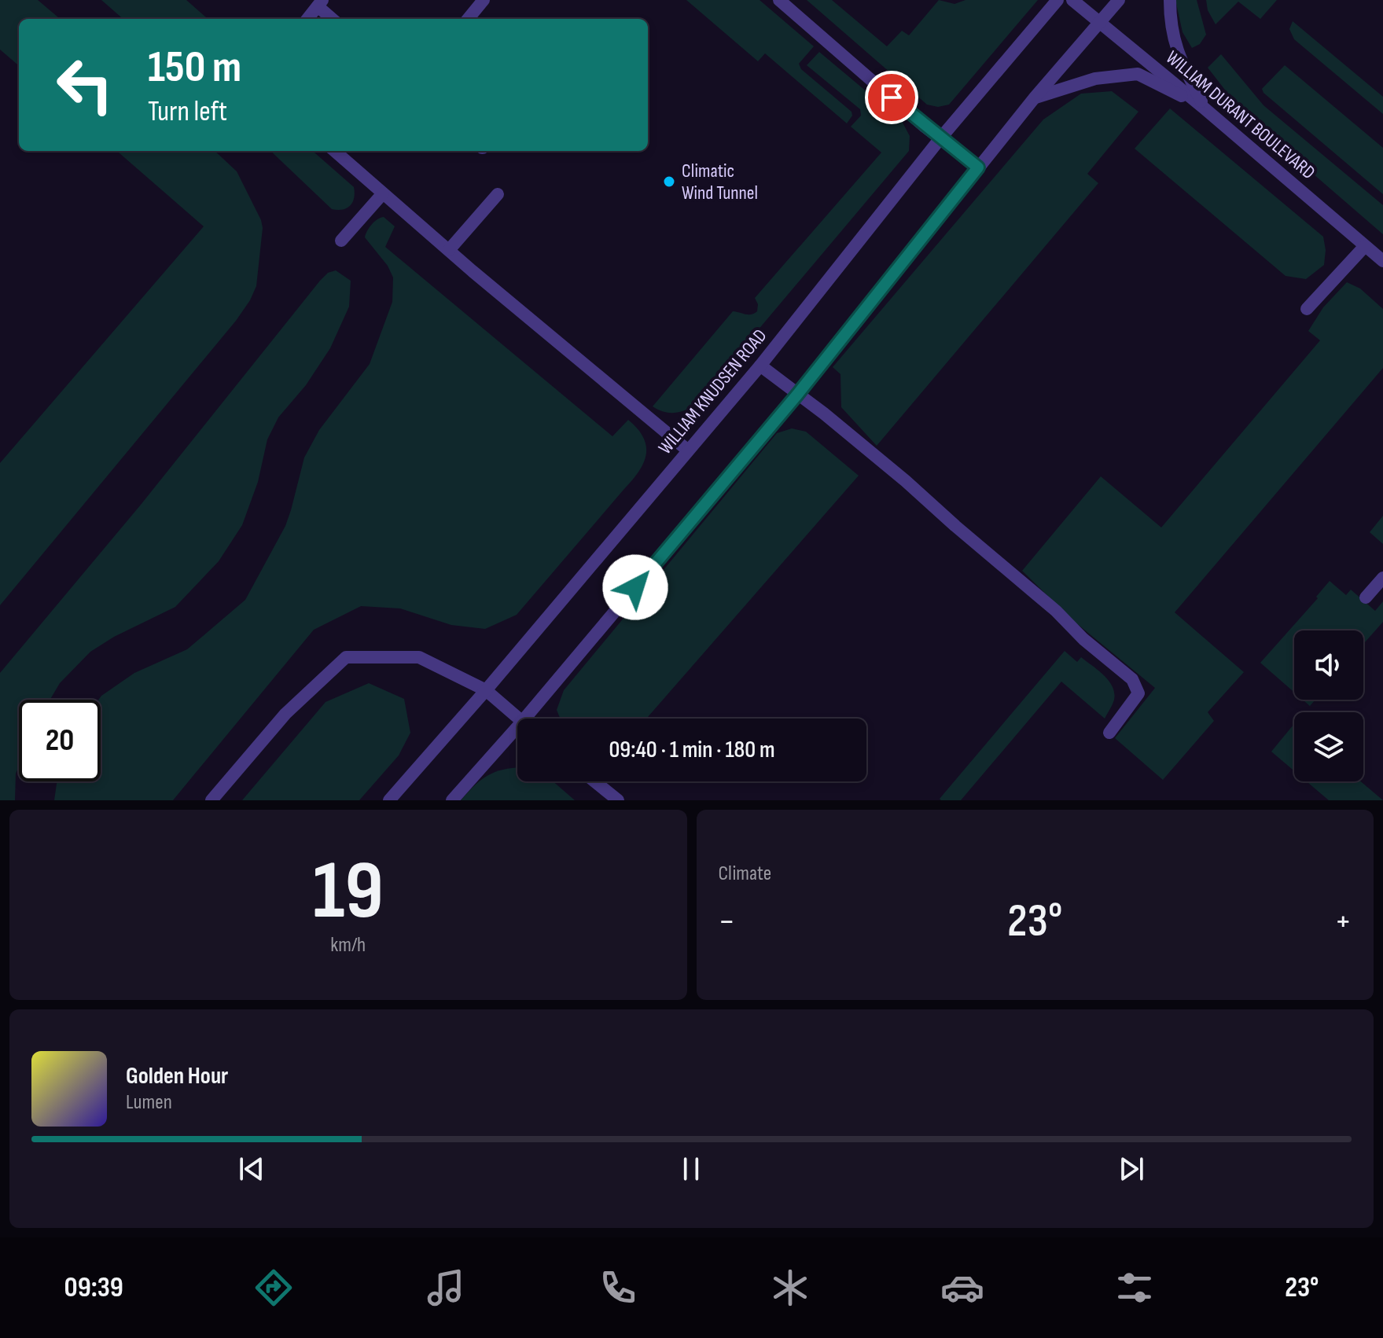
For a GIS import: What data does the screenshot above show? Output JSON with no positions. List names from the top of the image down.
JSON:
{
  "streets": {
    "lane": ["WILLIAM DURANT BOULEVARD", "WILLIAM KNUDSEN ROAD"]
  },
  "places": ["Climatic Wind Tunnel"],
  "page": {
    "turn": ["150 m", "Turn left"],
    "limit": "20",
    "trip": "09:40 · 1 min · 180 m",
    "tile": [
      ["19", "km/h"],
      "Climate"
    ],
    "heat": ["−", "23°", "+"],
    "song": ["Golden Hour", "Lumen"],
    "tabs": ["09:39", "23°"]
  }
}
